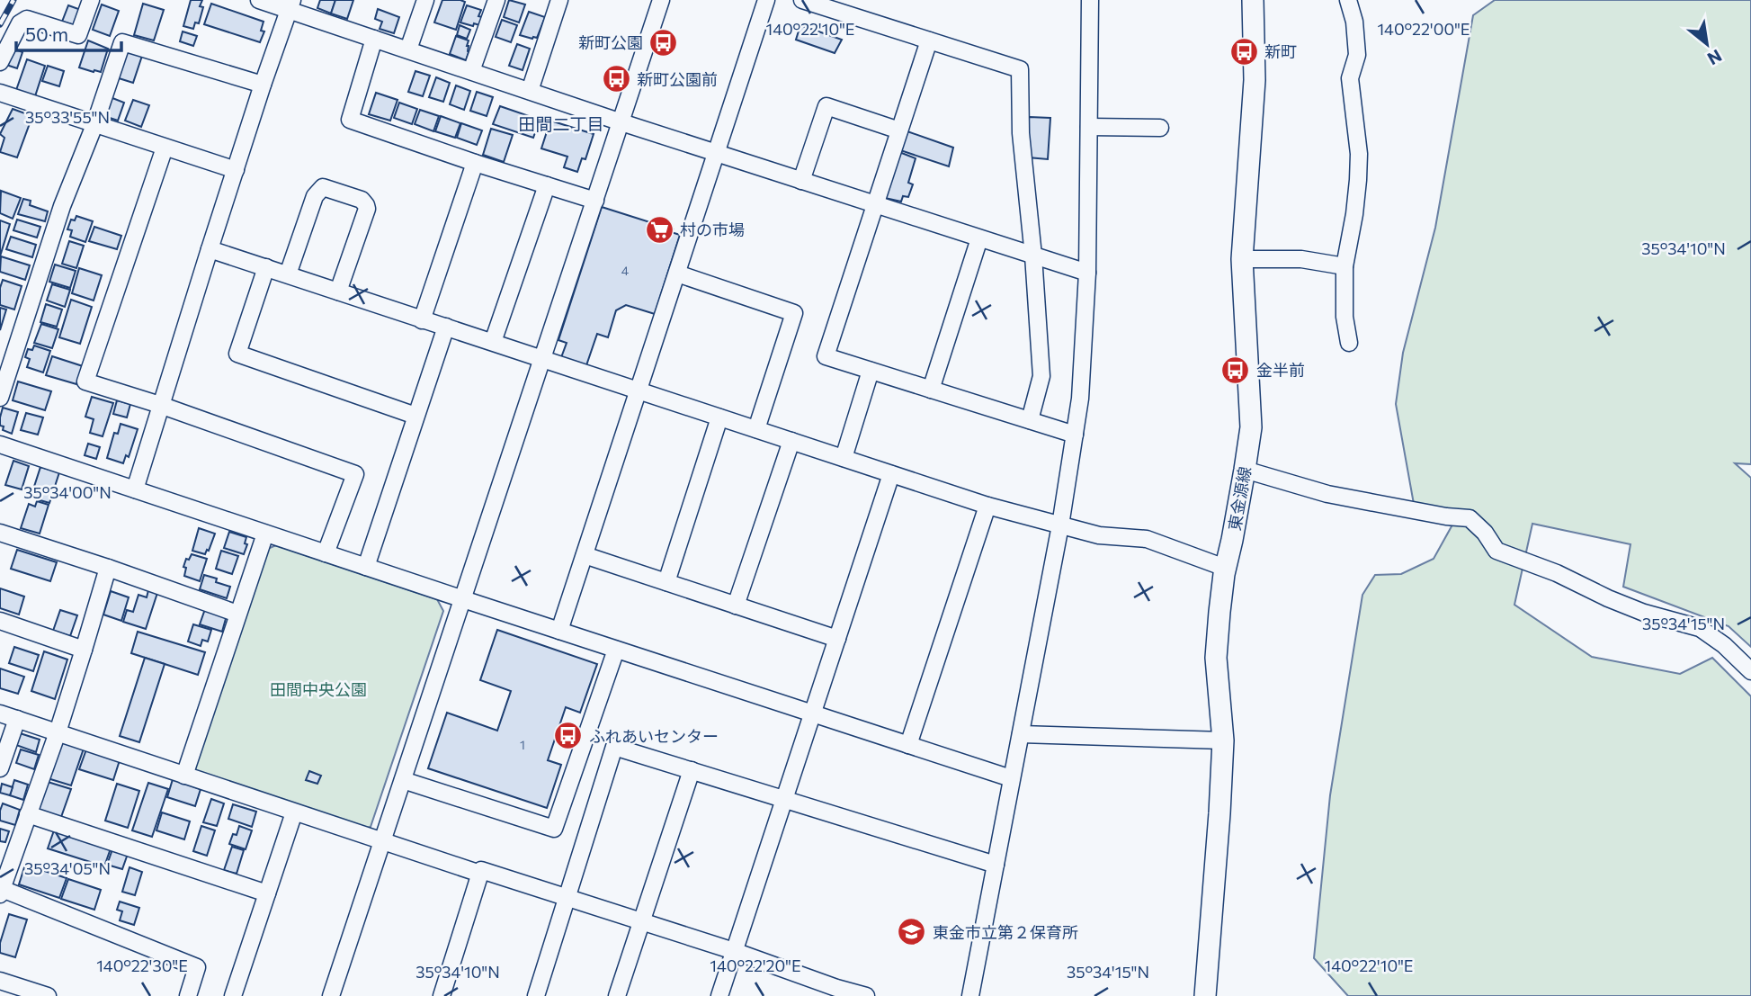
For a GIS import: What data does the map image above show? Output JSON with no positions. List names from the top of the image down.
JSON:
{
  "streets": {
    "main road": ["東金源線"]
  },
  "districts": ["田間二丁目"],
  "parks": ["田間中央公園"],
  "places": {
    "bus stop": [
      "新町公園",
      "新町",
      "新町公園前",
      "金半前",
      "ふれあいセンター"
    ],
    "supermarket": ["村の市場"],
    "school or university": ["東金市立第２保育所"]
  },
  "house_numbers": ["4", "1"],
  "scale_bar": "50 m",
  "north": "bottom right",
  "coordinates": [
    "140°22'10\"E",
    "140°22'00\"E",
    "35°33'55\"N",
    "35°34'10\"N",
    "35°34'00\"N",
    "35°34'15\"N",
    "35°34'05\"N",
    "140°22'30\"E",
    "140°22'20\"E"
  ]
}
